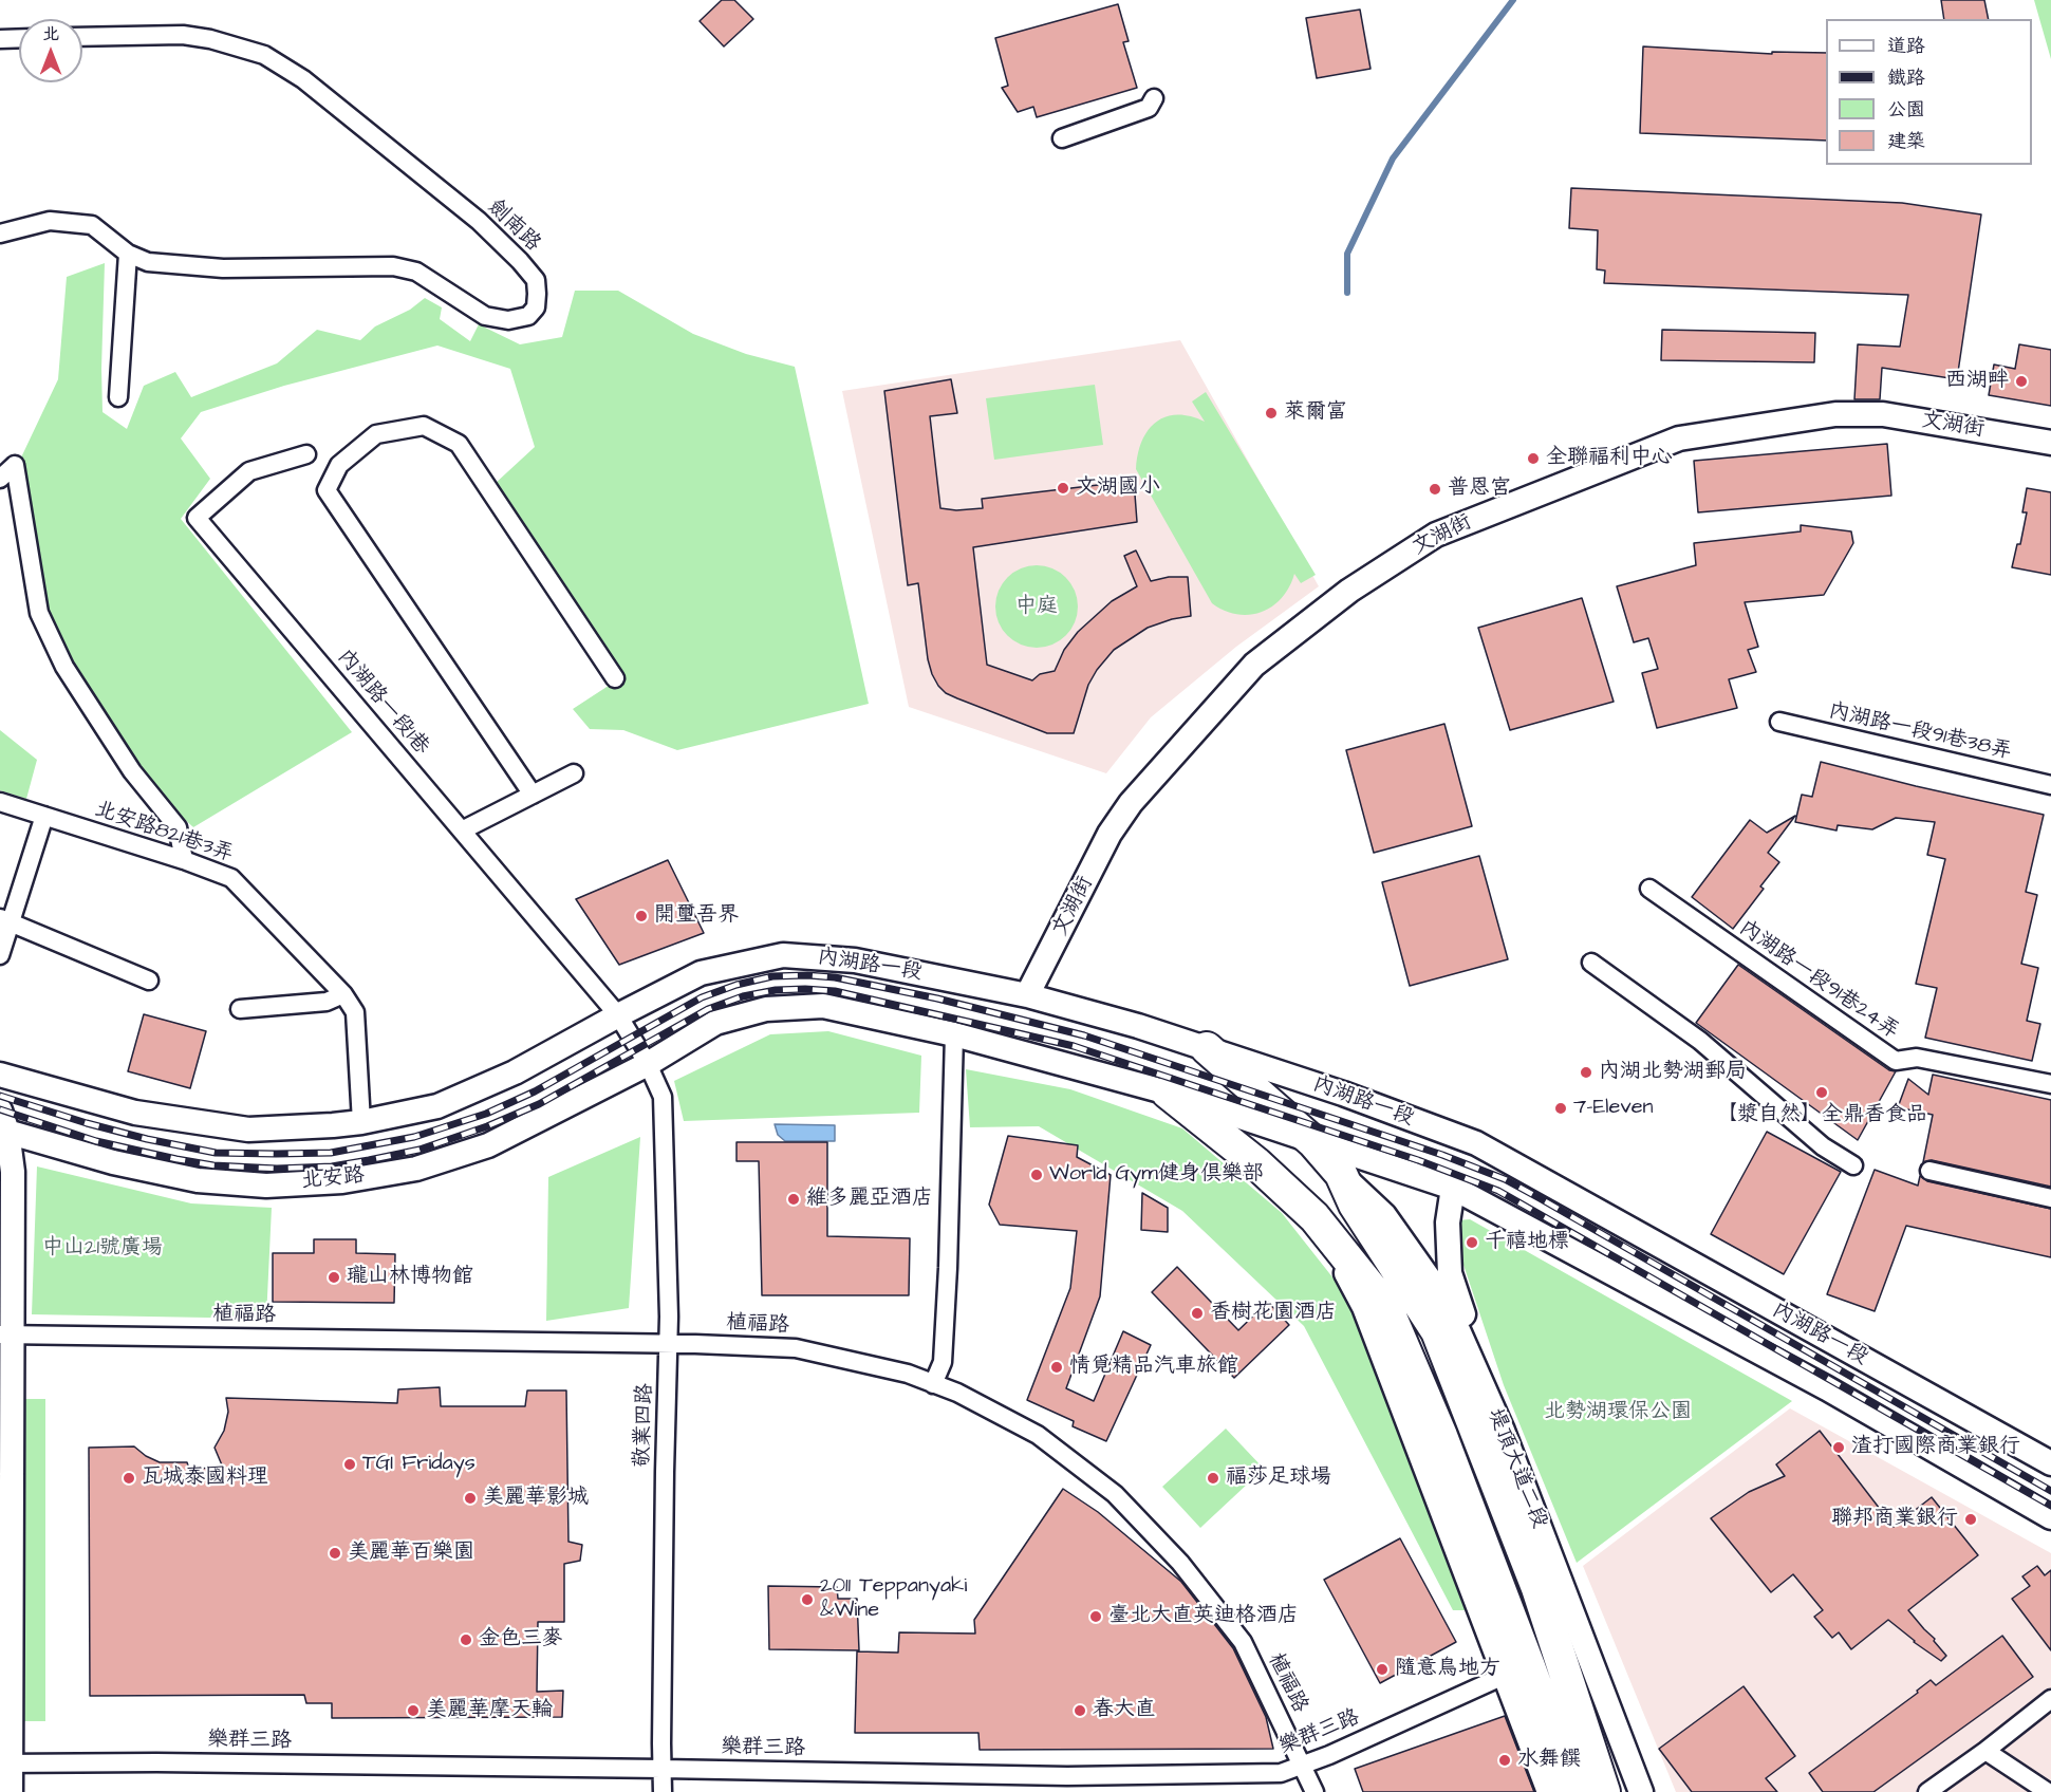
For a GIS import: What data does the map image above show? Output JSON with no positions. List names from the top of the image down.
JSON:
{
  "streets": {
    "highway": ["堤頂大道二段"],
    "main road": ["文湖街", "內湖路一段", "北安路"],
    "street": [
      "劍南路",
      "內湖路一段1巷",
      "內湖路一段91巷38弄",
      "北安路821巷3弄",
      "內湖路一段91巷24弄",
      "植福路",
      "敬業四路",
      "樂群三路"
    ]
  },
  "crossings": [
    ["文湖街", "內湖路一段"],
    ["內湖路一段1巷", "內湖路一段"],
    ["內湖路一段1巷", "北安路"],
    ["內湖路一段1巷", "敬業四路"],
    ["內湖路一段", "北安路"],
    ["內湖路一段", "敬業四路"],
    ["內湖路一段", "堤頂大道二段"],
    ["北安路", "敬業四路"],
    ["植福路", "敬業四路"],
    ["植福路", "樂群三路"],
    ["敬業四路", "樂群三路"]
  ],
  "parks": ["中庭", "中山21號廣場", "北勢湖環保公園"],
  "places": [
    "西湖畔",
    "萊爾富",
    "全聯福利中心",
    "文湖國小",
    "普恩宮",
    "開璽吾界",
    "內湖北勢湖郵局",
    "【漿自然】全鼎香食品",
    "7-Eleven",
    "World Gym健身俱樂部",
    "維多麗亞酒店",
    "千禧地標",
    "瓏山林博物館",
    "香樹花園酒店",
    "情覓精品汽車旅館",
    "渣打國際商業銀行",
    "TGI Fridays",
    "瓦城泰國料理",
    "福莎足球場",
    "美麗華影城",
    "聯邦商業銀行",
    "美麗華百樂園",
    "2011 Teppanyaki &Wine",
    "臺北大直英迪格酒店",
    "金色三麥",
    "隨意鳥地方",
    "美麗華摩天輪",
    "春大直",
    "水舞饌"
  ],
  "legend": [
    "道路",
    "鐵路",
    "公園",
    "建築"
  ],
  "north": "top"
}
